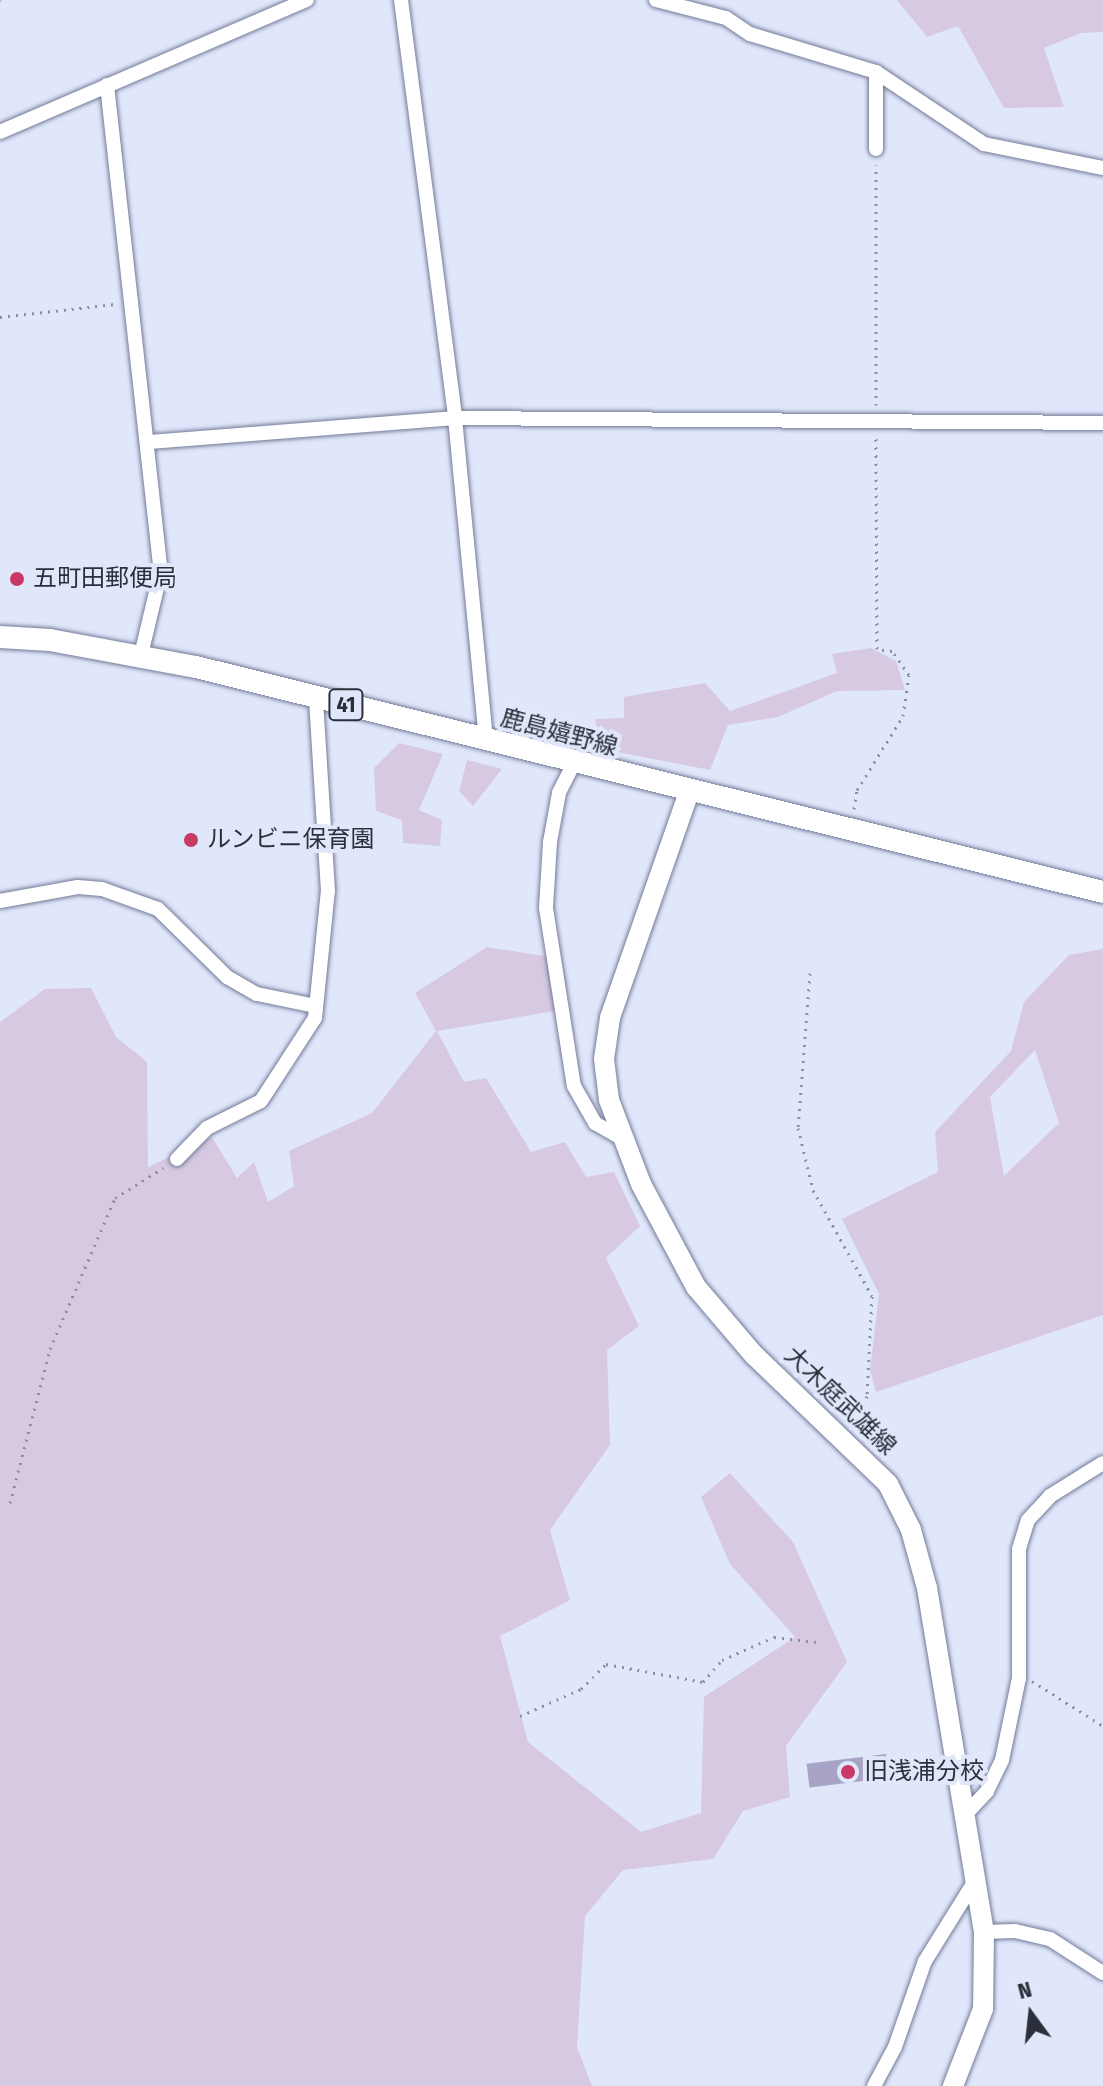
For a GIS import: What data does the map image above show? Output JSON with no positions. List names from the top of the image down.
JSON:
{
  "streets": {
    "main road": ["41", "鹿島嬉野線", "大木庭武雄線"]
  },
  "crossings": [
    ["鹿島嬉野線", "大木庭武雄線"]
  ],
  "places": ["五町田郵便局", "ルンビニ保育園", "旧浅浦分校"],
  "north": "top"
}
